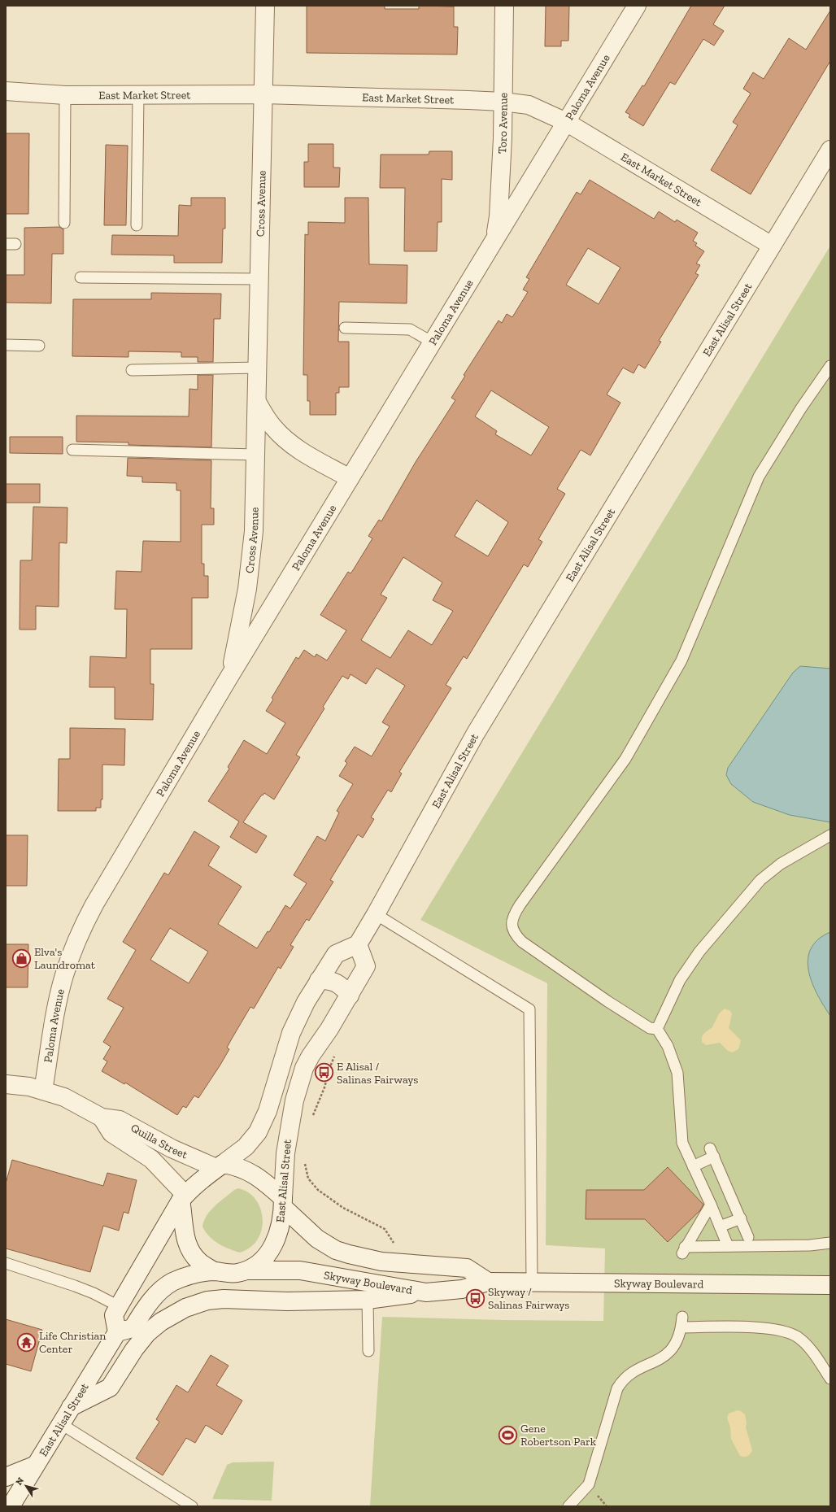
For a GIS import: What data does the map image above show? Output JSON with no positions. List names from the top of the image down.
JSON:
{
  "streets": {
    "street": [
      "Paloma Avenue",
      "East Market Street",
      "Toro Avenue",
      "Cross Avenue",
      "East Alisal Street",
      "Quilla Street",
      "Skyway Boulevard"
    ]
  },
  "crossings": [
    ["Paloma Avenue", "East Market Street"],
    ["Paloma Avenue", "Toro Avenue"],
    ["Paloma Avenue", "Cross Avenue"],
    ["Paloma Avenue", "Quilla Street"],
    ["East Market Street", "Toro Avenue"],
    ["East Market Street", "Cross Avenue"],
    ["East Market Street", "East Alisal Street"],
    ["East Alisal Street", "Quilla Street"],
    ["East Alisal Street", "Skyway Boulevard"],
    ["Quilla Street", "Skyway Boulevard"]
  ],
  "places": {
    "shop": ["Elva's Laundromat"],
    "bus stop": ["E Alisal / Salinas Fairways", "Skyway / Salinas Fairways"],
    "temple": ["Life Christian Center"],
    "sports": ["Gene Robertson Park"]
  },
  "north": "top left"
}
